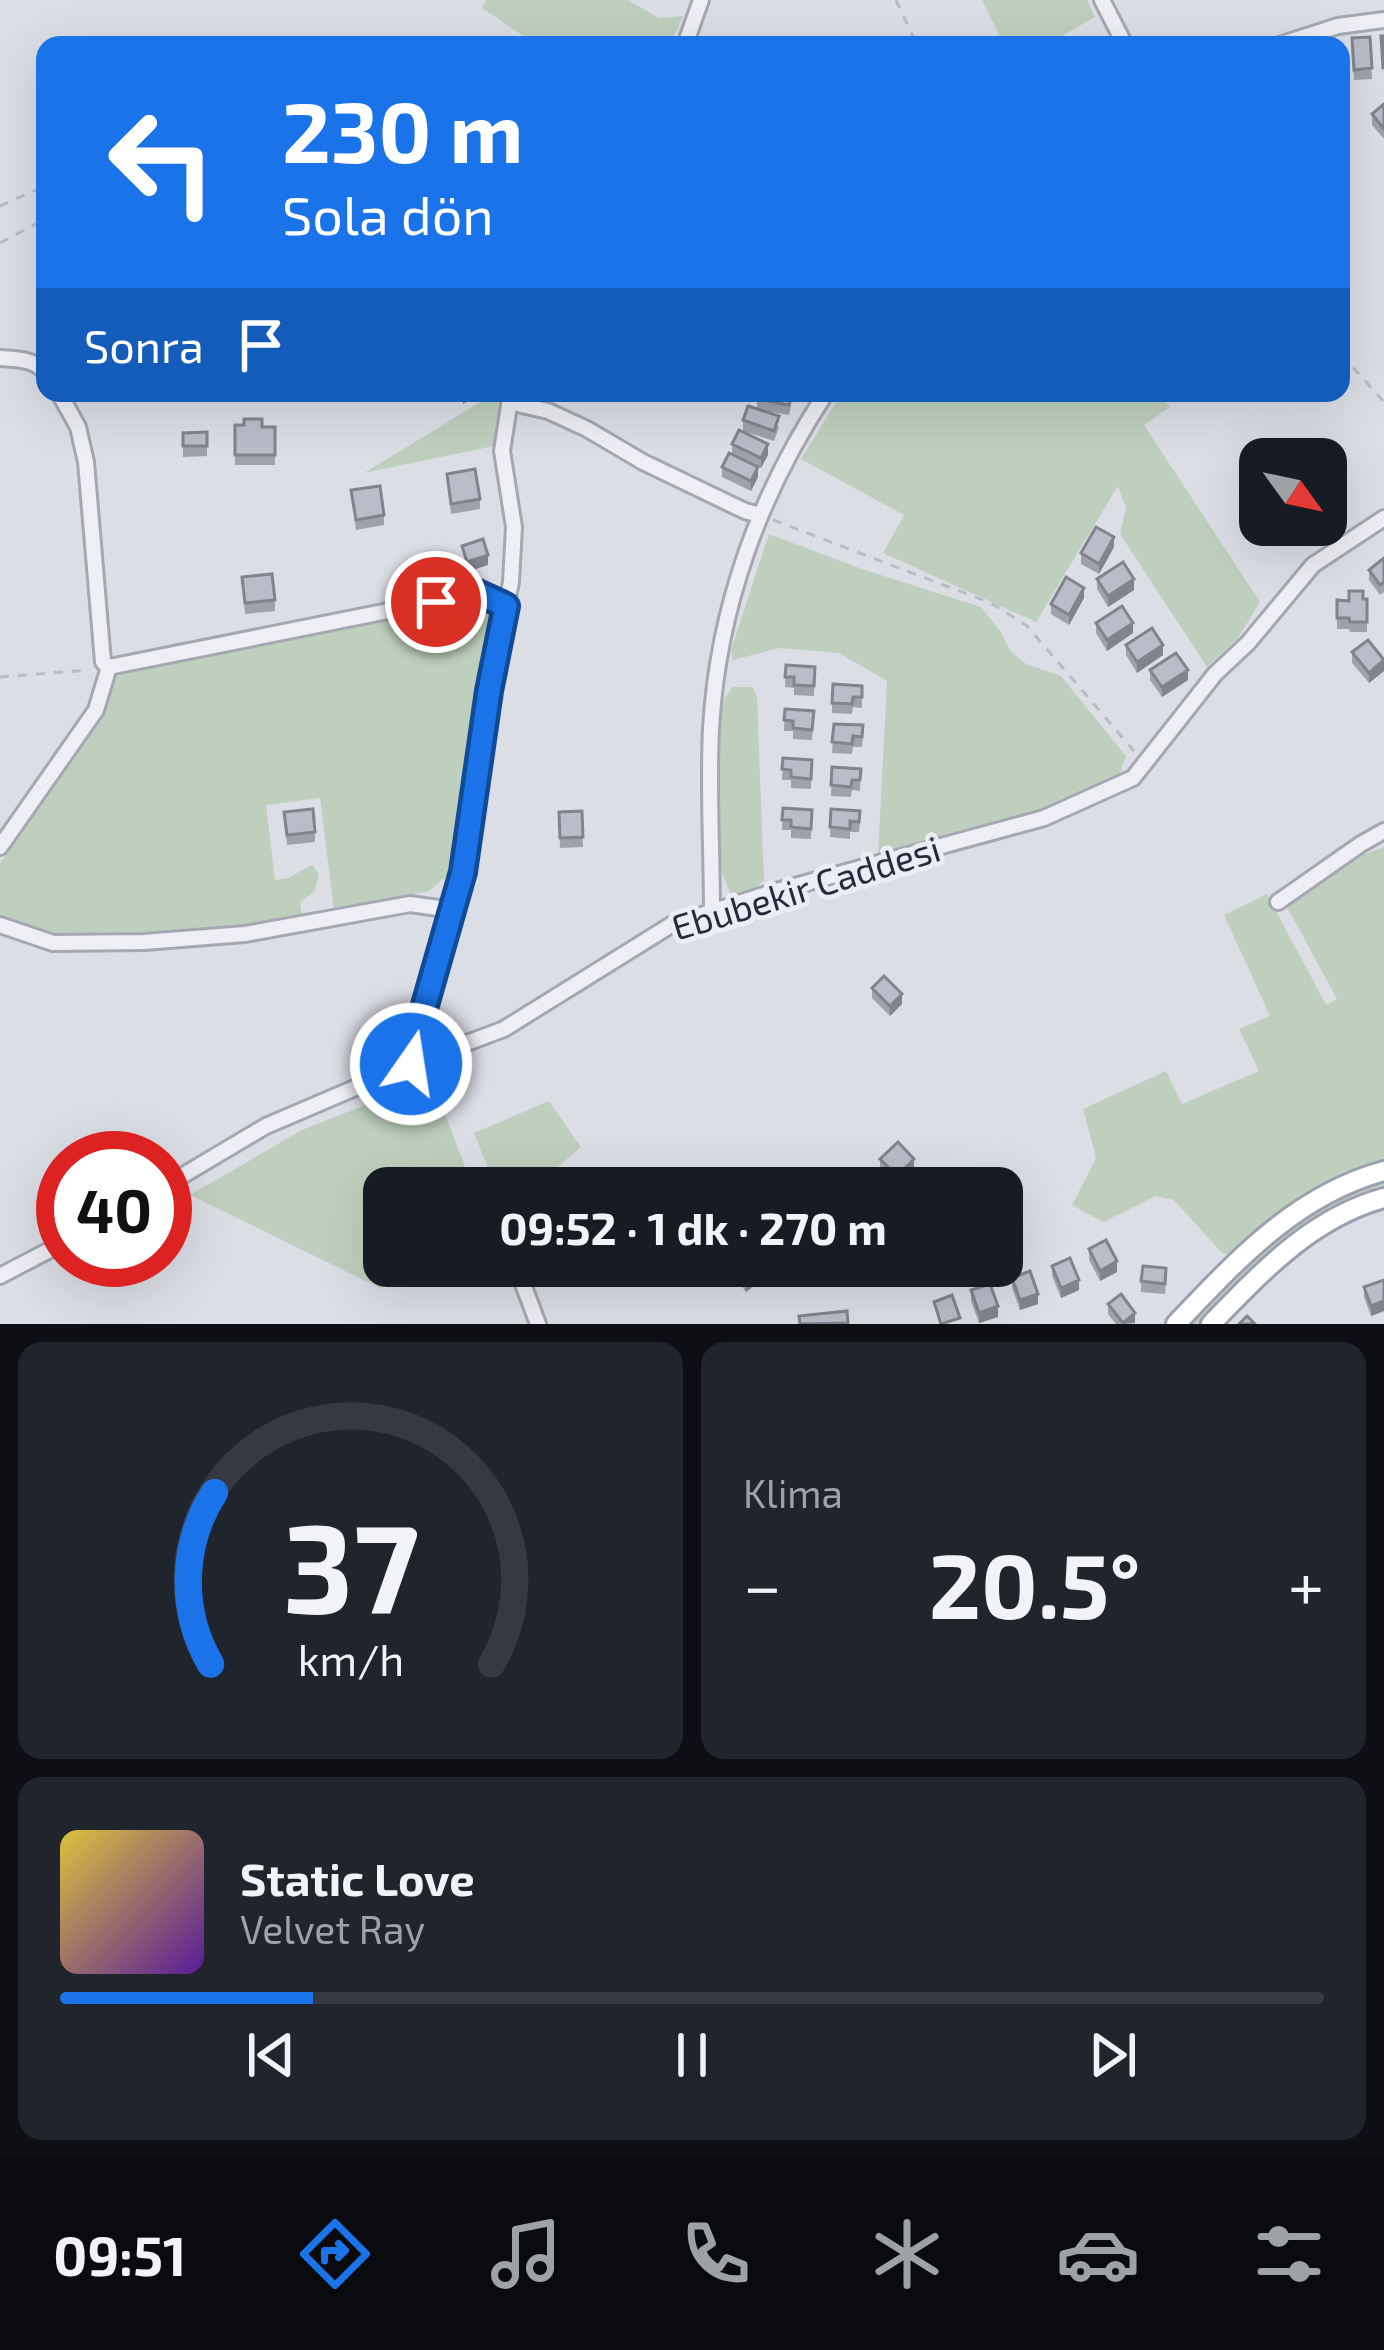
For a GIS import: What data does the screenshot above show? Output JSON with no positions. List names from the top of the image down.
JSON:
{
  "streets": {
    "street": ["Ebubekir Caddesi"]
  },
  "north": "bottom right",
  "page": {
    "turn": ["230 m", "Sola dön"],
    "then": "Sonra",
    "limit": "40",
    "trip": "09:52 · 1 dk · 270 m",
    "tile": "Klima",
    "heat": ["−", "20.5°", "+"],
    "song": ["Static Love", "Velvet Ray"],
    "tabs": "09:51",
    "gauge": ["37", "km/h"]
  }
}
